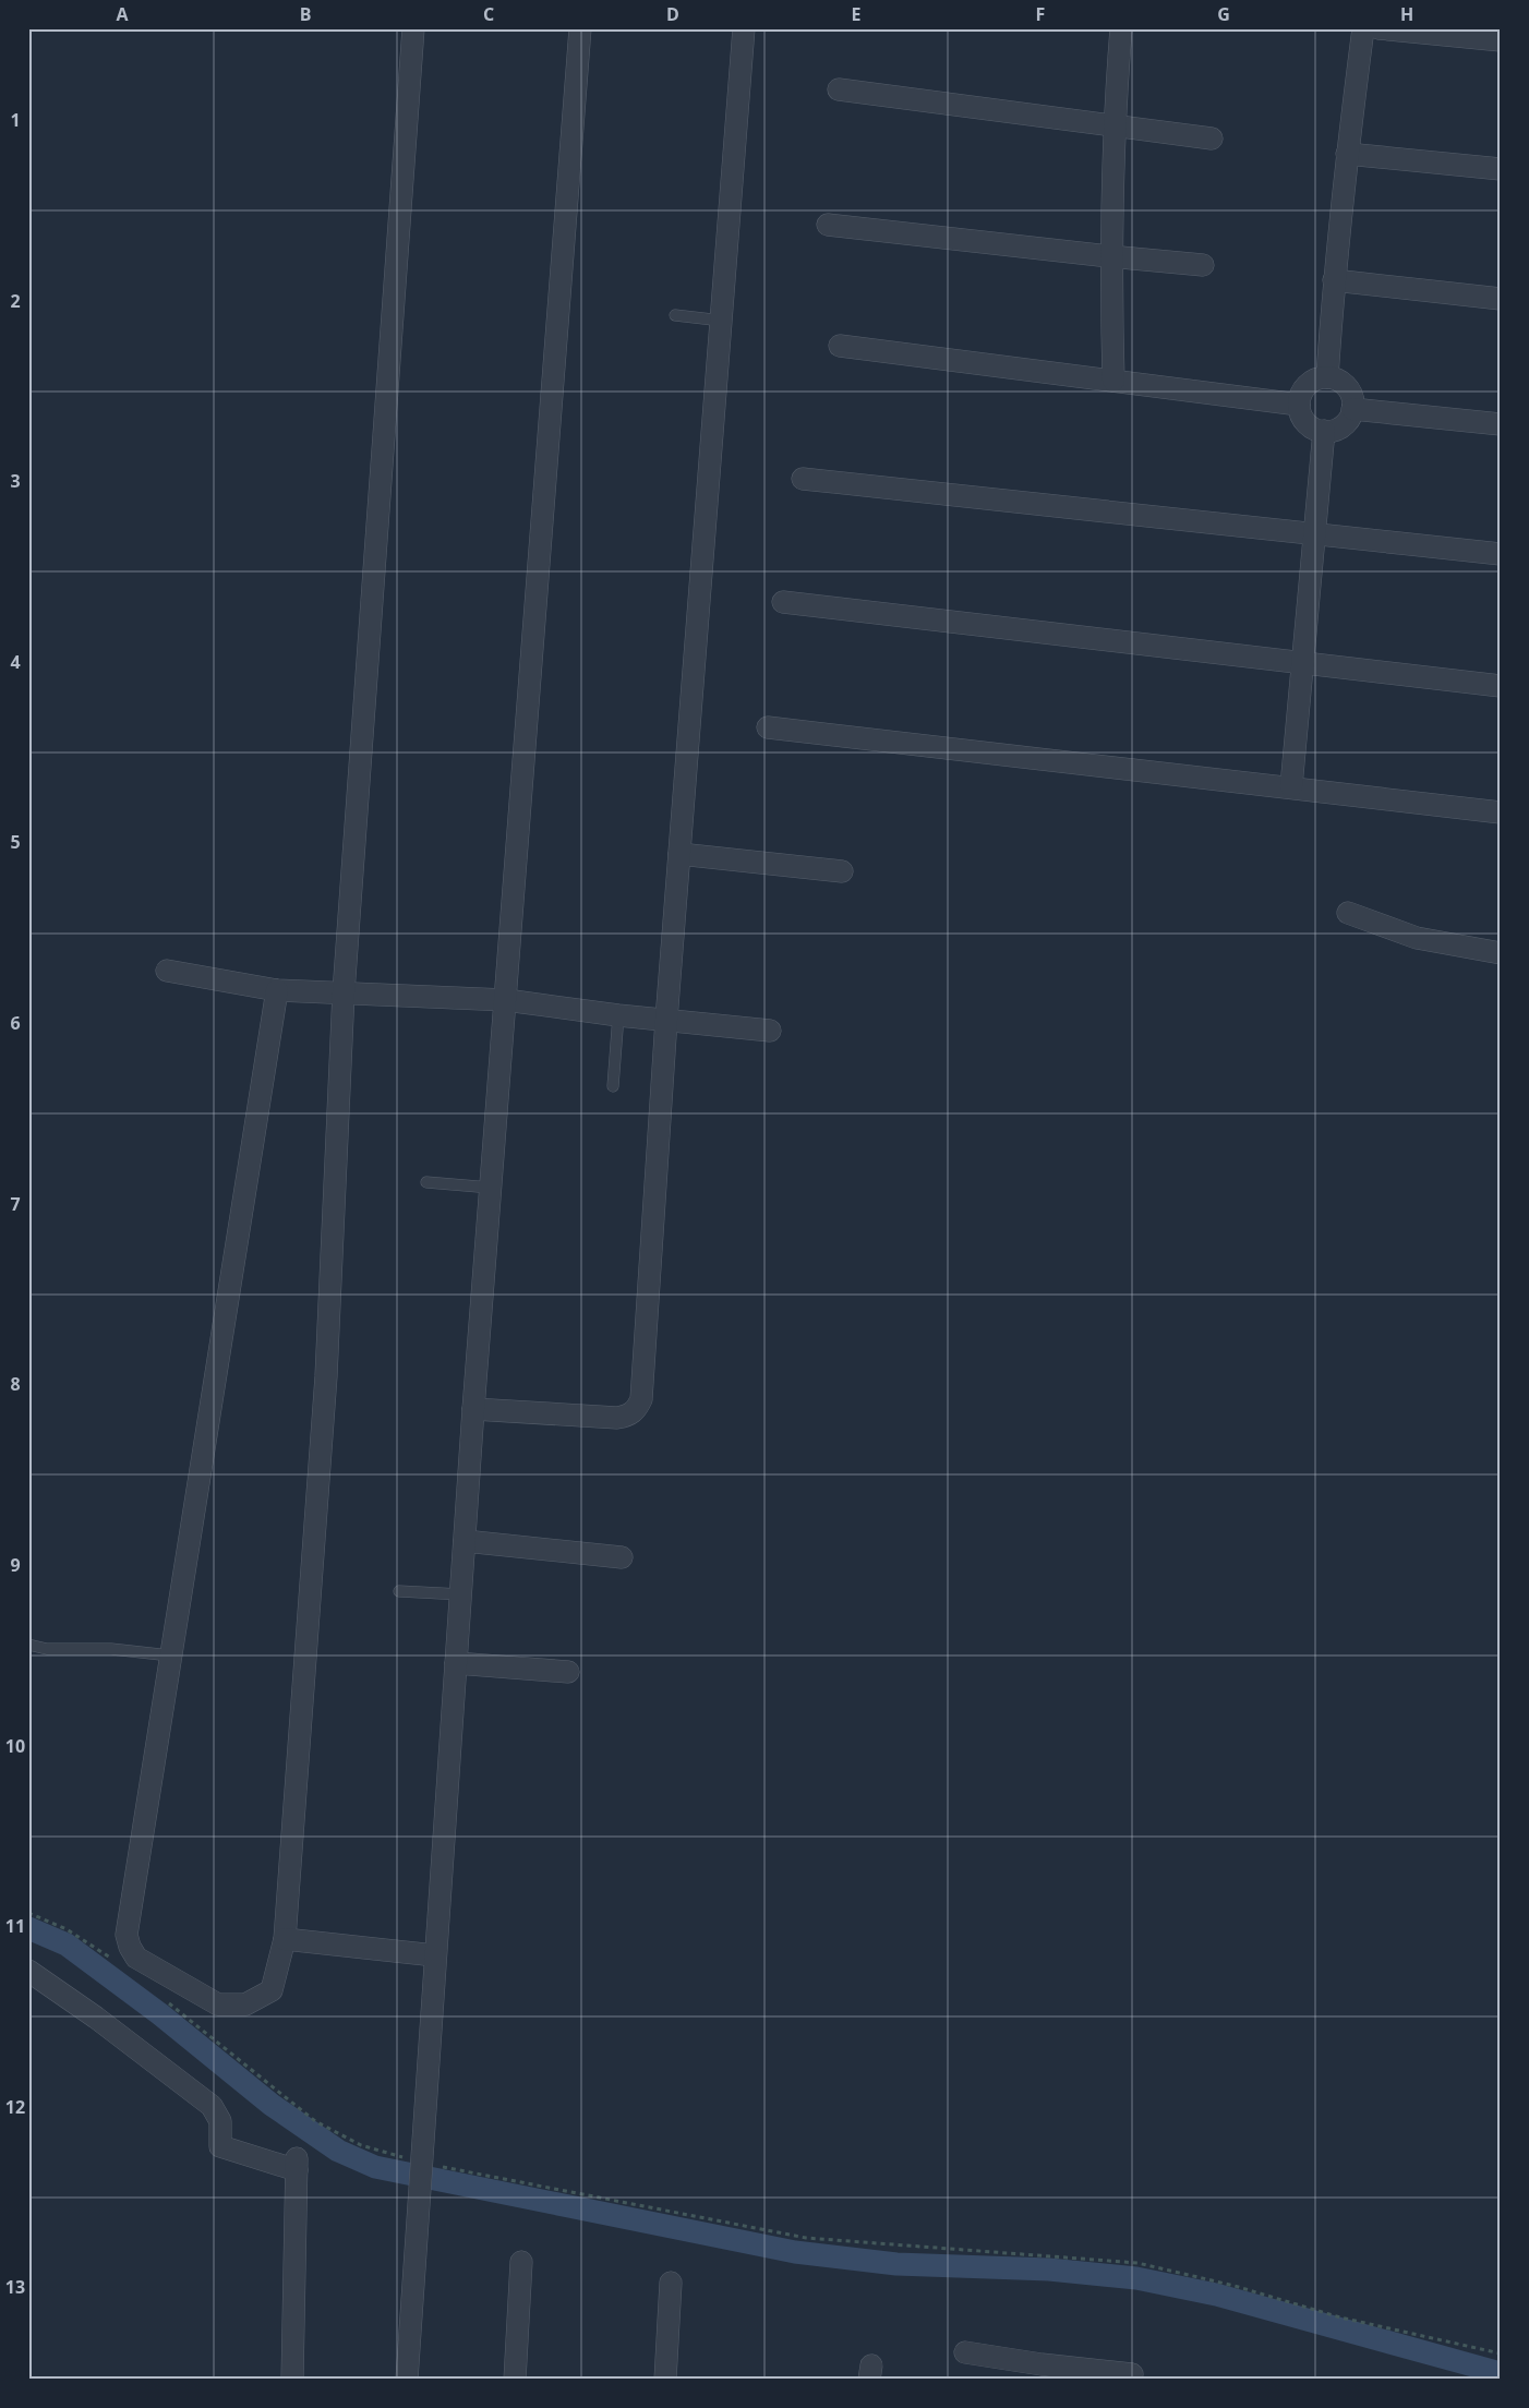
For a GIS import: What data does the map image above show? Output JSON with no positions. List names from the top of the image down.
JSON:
{
  "grid": {
    "columns": [
      "A",
      "B",
      "C",
      "D",
      "E",
      "F",
      "G",
      "H"
    ],
    "rows": [
      "1",
      "2",
      "3",
      "4",
      "5",
      "6",
      "7",
      "8",
      "9",
      "10",
      "11",
      "12",
      "13"
    ]
  }
}
